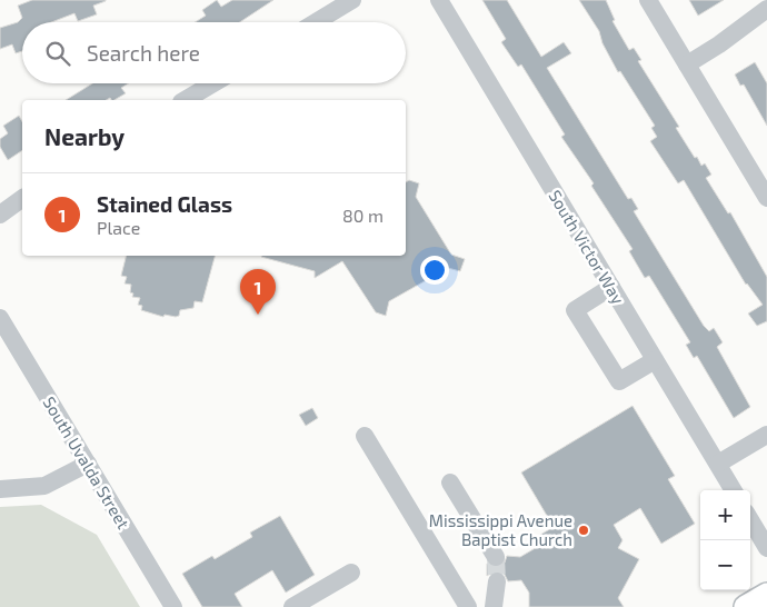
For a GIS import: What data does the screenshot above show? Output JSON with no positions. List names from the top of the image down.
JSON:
{
  "streets": {
    "street": ["South Victor Way", "South Uvalda Street"]
  },
  "places": ["Mississippi Avenue Baptist Church"],
  "page": {
    "search": "Search here",
    "heading": "Nearby",
    "list": [
      {
        "mark": "1",
        "name": "Stained Glass",
        "note": "Place",
        "value": "80 m"
      }
    ],
    "pins": "1",
    "map_buttons": ["+", "−"]
  }
}
